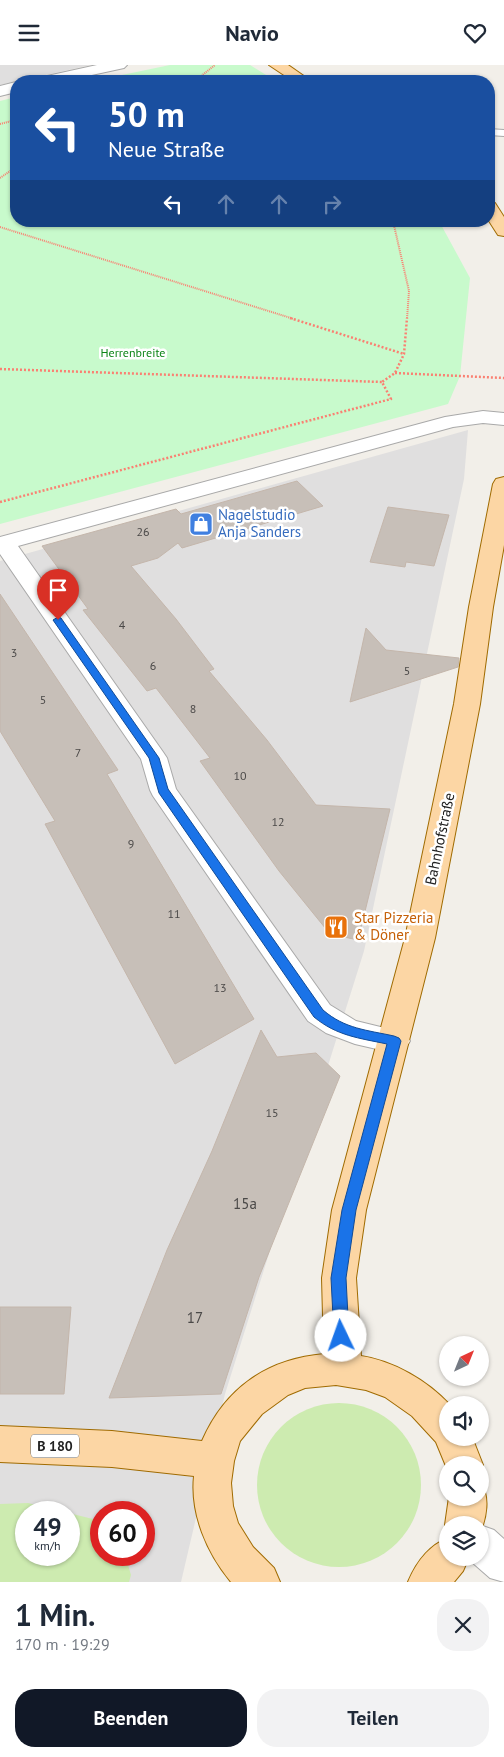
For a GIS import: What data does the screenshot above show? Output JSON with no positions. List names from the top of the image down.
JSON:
{
  "streets": {
    "main road": ["Bahnhofstraße", "B 180"]
  },
  "parks": ["Herrenbreite"],
  "places": {
    "shop": ["Nagelstudio Anja Sanders"],
    "restaurant": ["Star Pizzeria & Döner"]
  },
  "house_numbers": [
    "26",
    "4",
    "3",
    "6",
    "5",
    "5",
    "8",
    "7",
    "10",
    "12",
    "9",
    "11",
    "13",
    "15",
    "15a",
    "17"
  ],
  "north": "top right",
  "page": {
    "header": "Navio",
    "turn": ["50 m", "Neue Straße"],
    "speed": "49 km/h",
    "limit": "60",
    "heading": ["1 Min.", "170 m · 19:29"],
    "buttons": ["Beenden", "Teilen"]
  }
}
